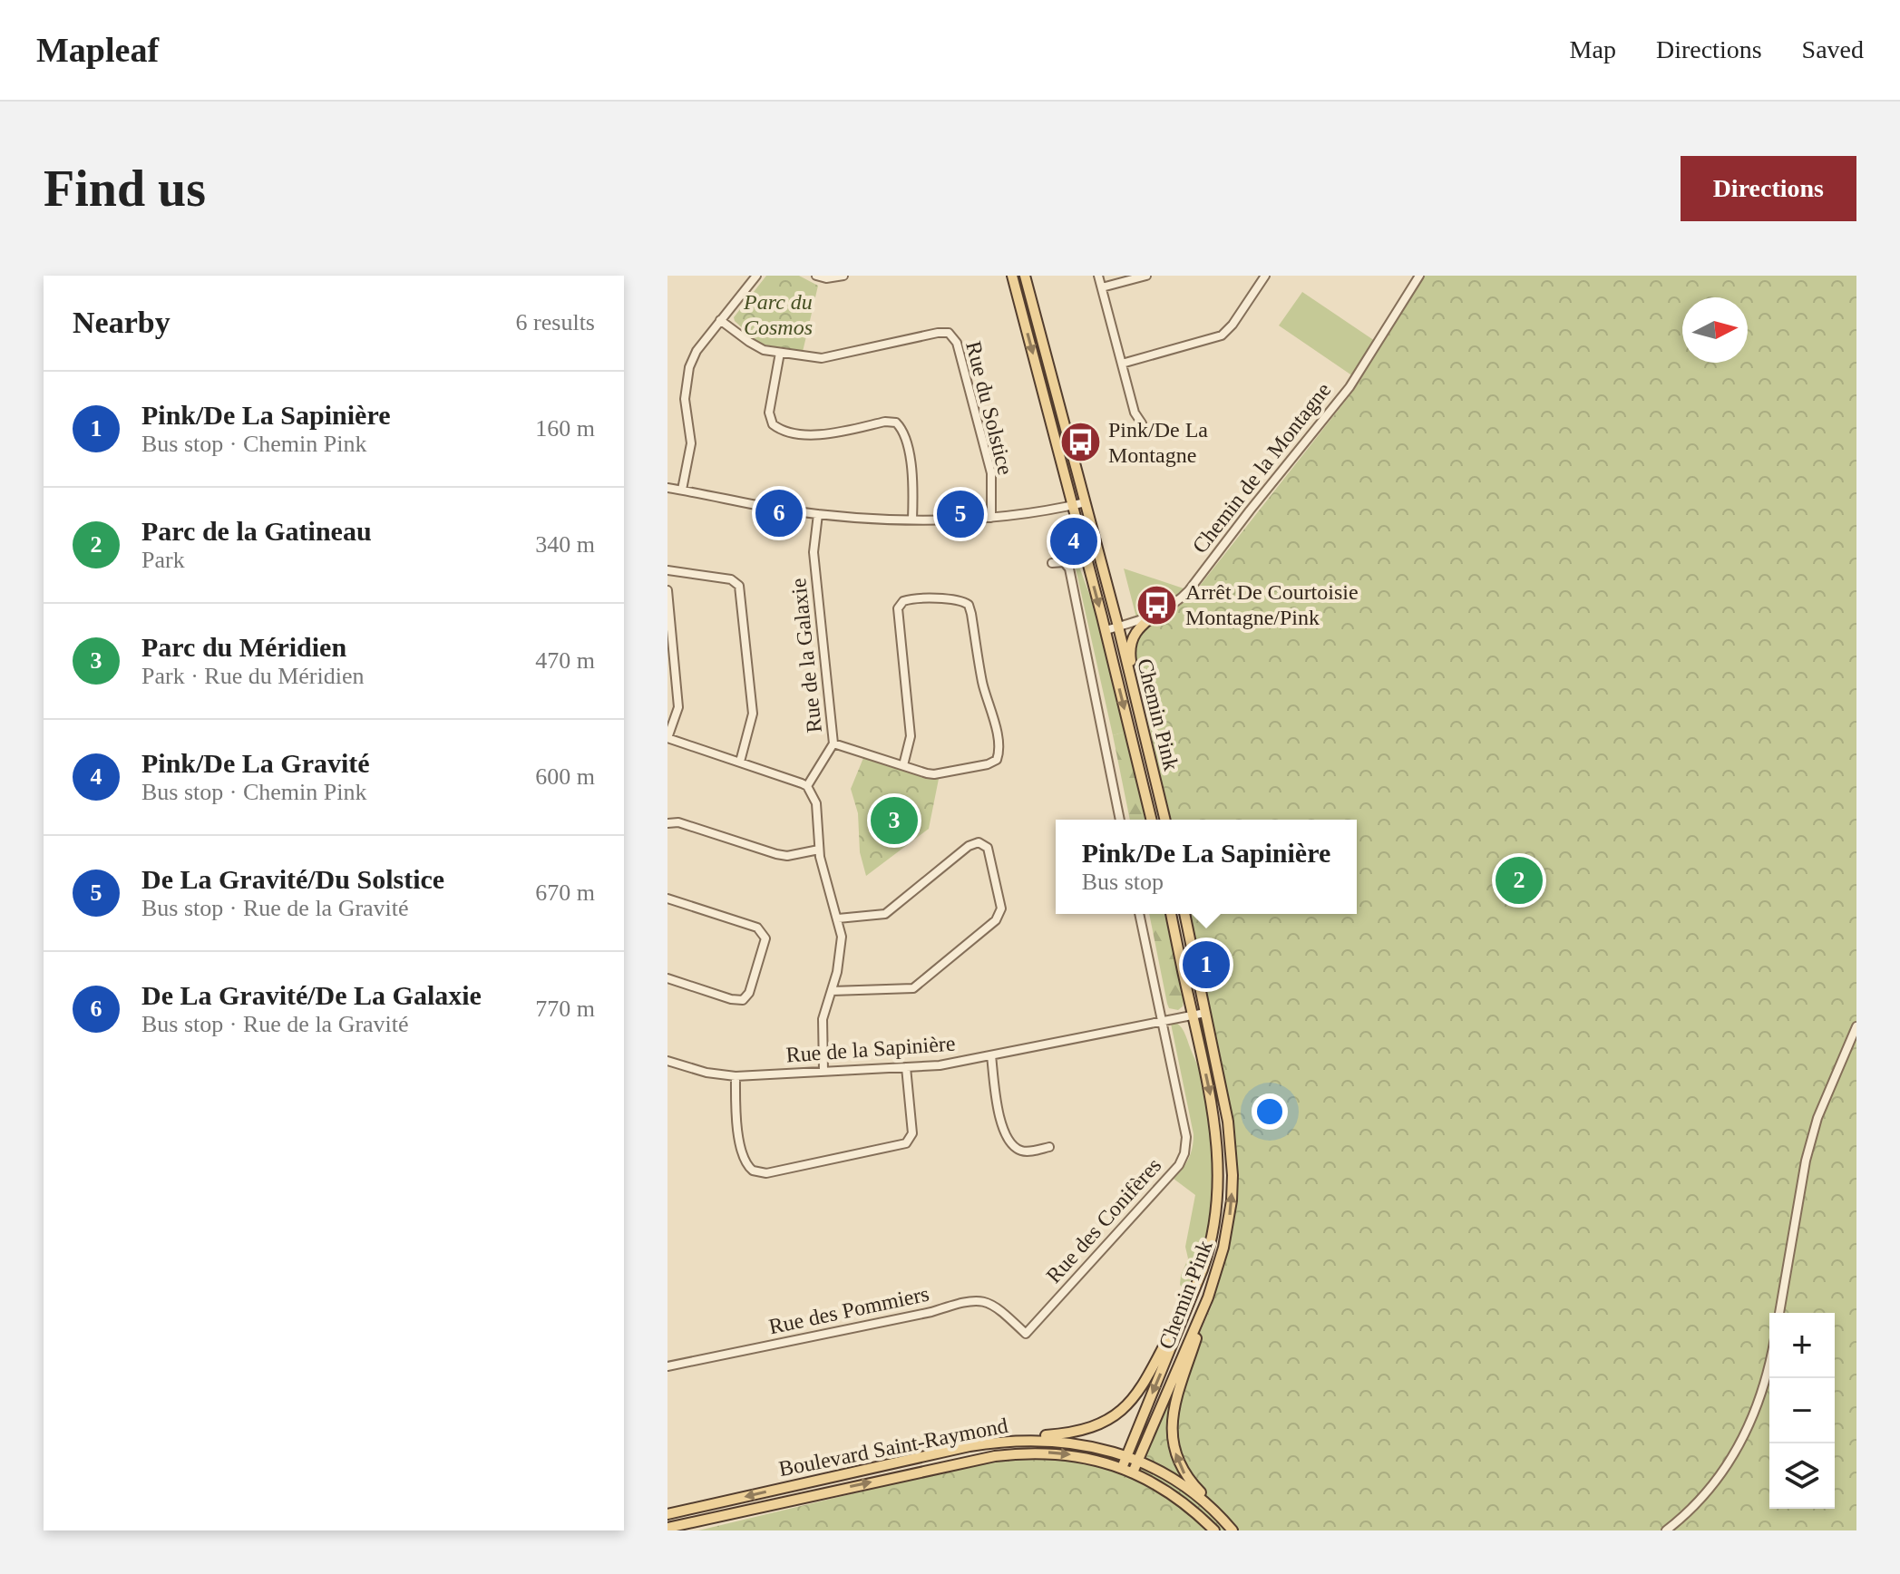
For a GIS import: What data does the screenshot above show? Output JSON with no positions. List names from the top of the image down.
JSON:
{
  "streets": {
    "main road": ["Chemin Pink", "Boulevard Saint-Raymond"],
    "street": [
      "Rue du Solstice",
      "Chemin de la Montagne",
      "Rue de la Galaxie",
      "Rue de la Sapinière",
      "Rue des Conifères",
      "Rue des Pommiers"
    ]
  },
  "crossings": [
    ["Chemin de la Montagne", "Chemin Pink"],
    ["Chemin Pink", "Rue de la Sapinière"],
    ["Chemin Pink", "Boulevard Saint-Raymond"],
    ["Rue de la Sapinière", "Rue des Conifères"],
    ["Rue des Conifères", "Rue des Pommiers"]
  ],
  "parks": ["Parc du Cosmos"],
  "places": {
    "bus stop": ["Pink/De La Montagne", "Arrêt De Courtoisie Montagne/Pink"]
  },
  "north": "right",
  "page": {
    "header": "Mapleaf",
    "nav": ["Map", "Directions", "Saved"],
    "buttons": "Directions",
    "title": "Find us",
    "heading": ["Nearby", "6 results"],
    "list": [
      {
        "mark": "1",
        "name": "Pink/De La Sapinière",
        "note": "Bus stop · Chemin Pink",
        "value": "160 m"
      },
      {
        "mark": "2",
        "name": "Parc de la Gatineau",
        "note": "Park",
        "value": "340 m"
      },
      {
        "mark": "3",
        "name": "Parc du Méridien",
        "note": "Park · Rue du Méridien",
        "value": "470 m"
      },
      {
        "mark": "4",
        "name": "Pink/De La Gravité",
        "note": "Bus stop · Chemin Pink",
        "value": "600 m"
      },
      {
        "mark": "5",
        "name": "De La Gravité/Du Solstice",
        "note": "Bus stop · Rue de la Gravité",
        "value": "670 m"
      },
      {
        "mark": "6",
        "name": "De La Gravité/De La Galaxie",
        "note": "Bus stop · Rue de la Gravité",
        "value": "770 m"
      }
    ],
    "pins": [
      "6",
      "5",
      "4",
      "3",
      "2",
      "1"
    ],
    "popup": ["Pink/De La Sapinière", "Bus stop"],
    "map_buttons": ["+", "−"]
  }
}
